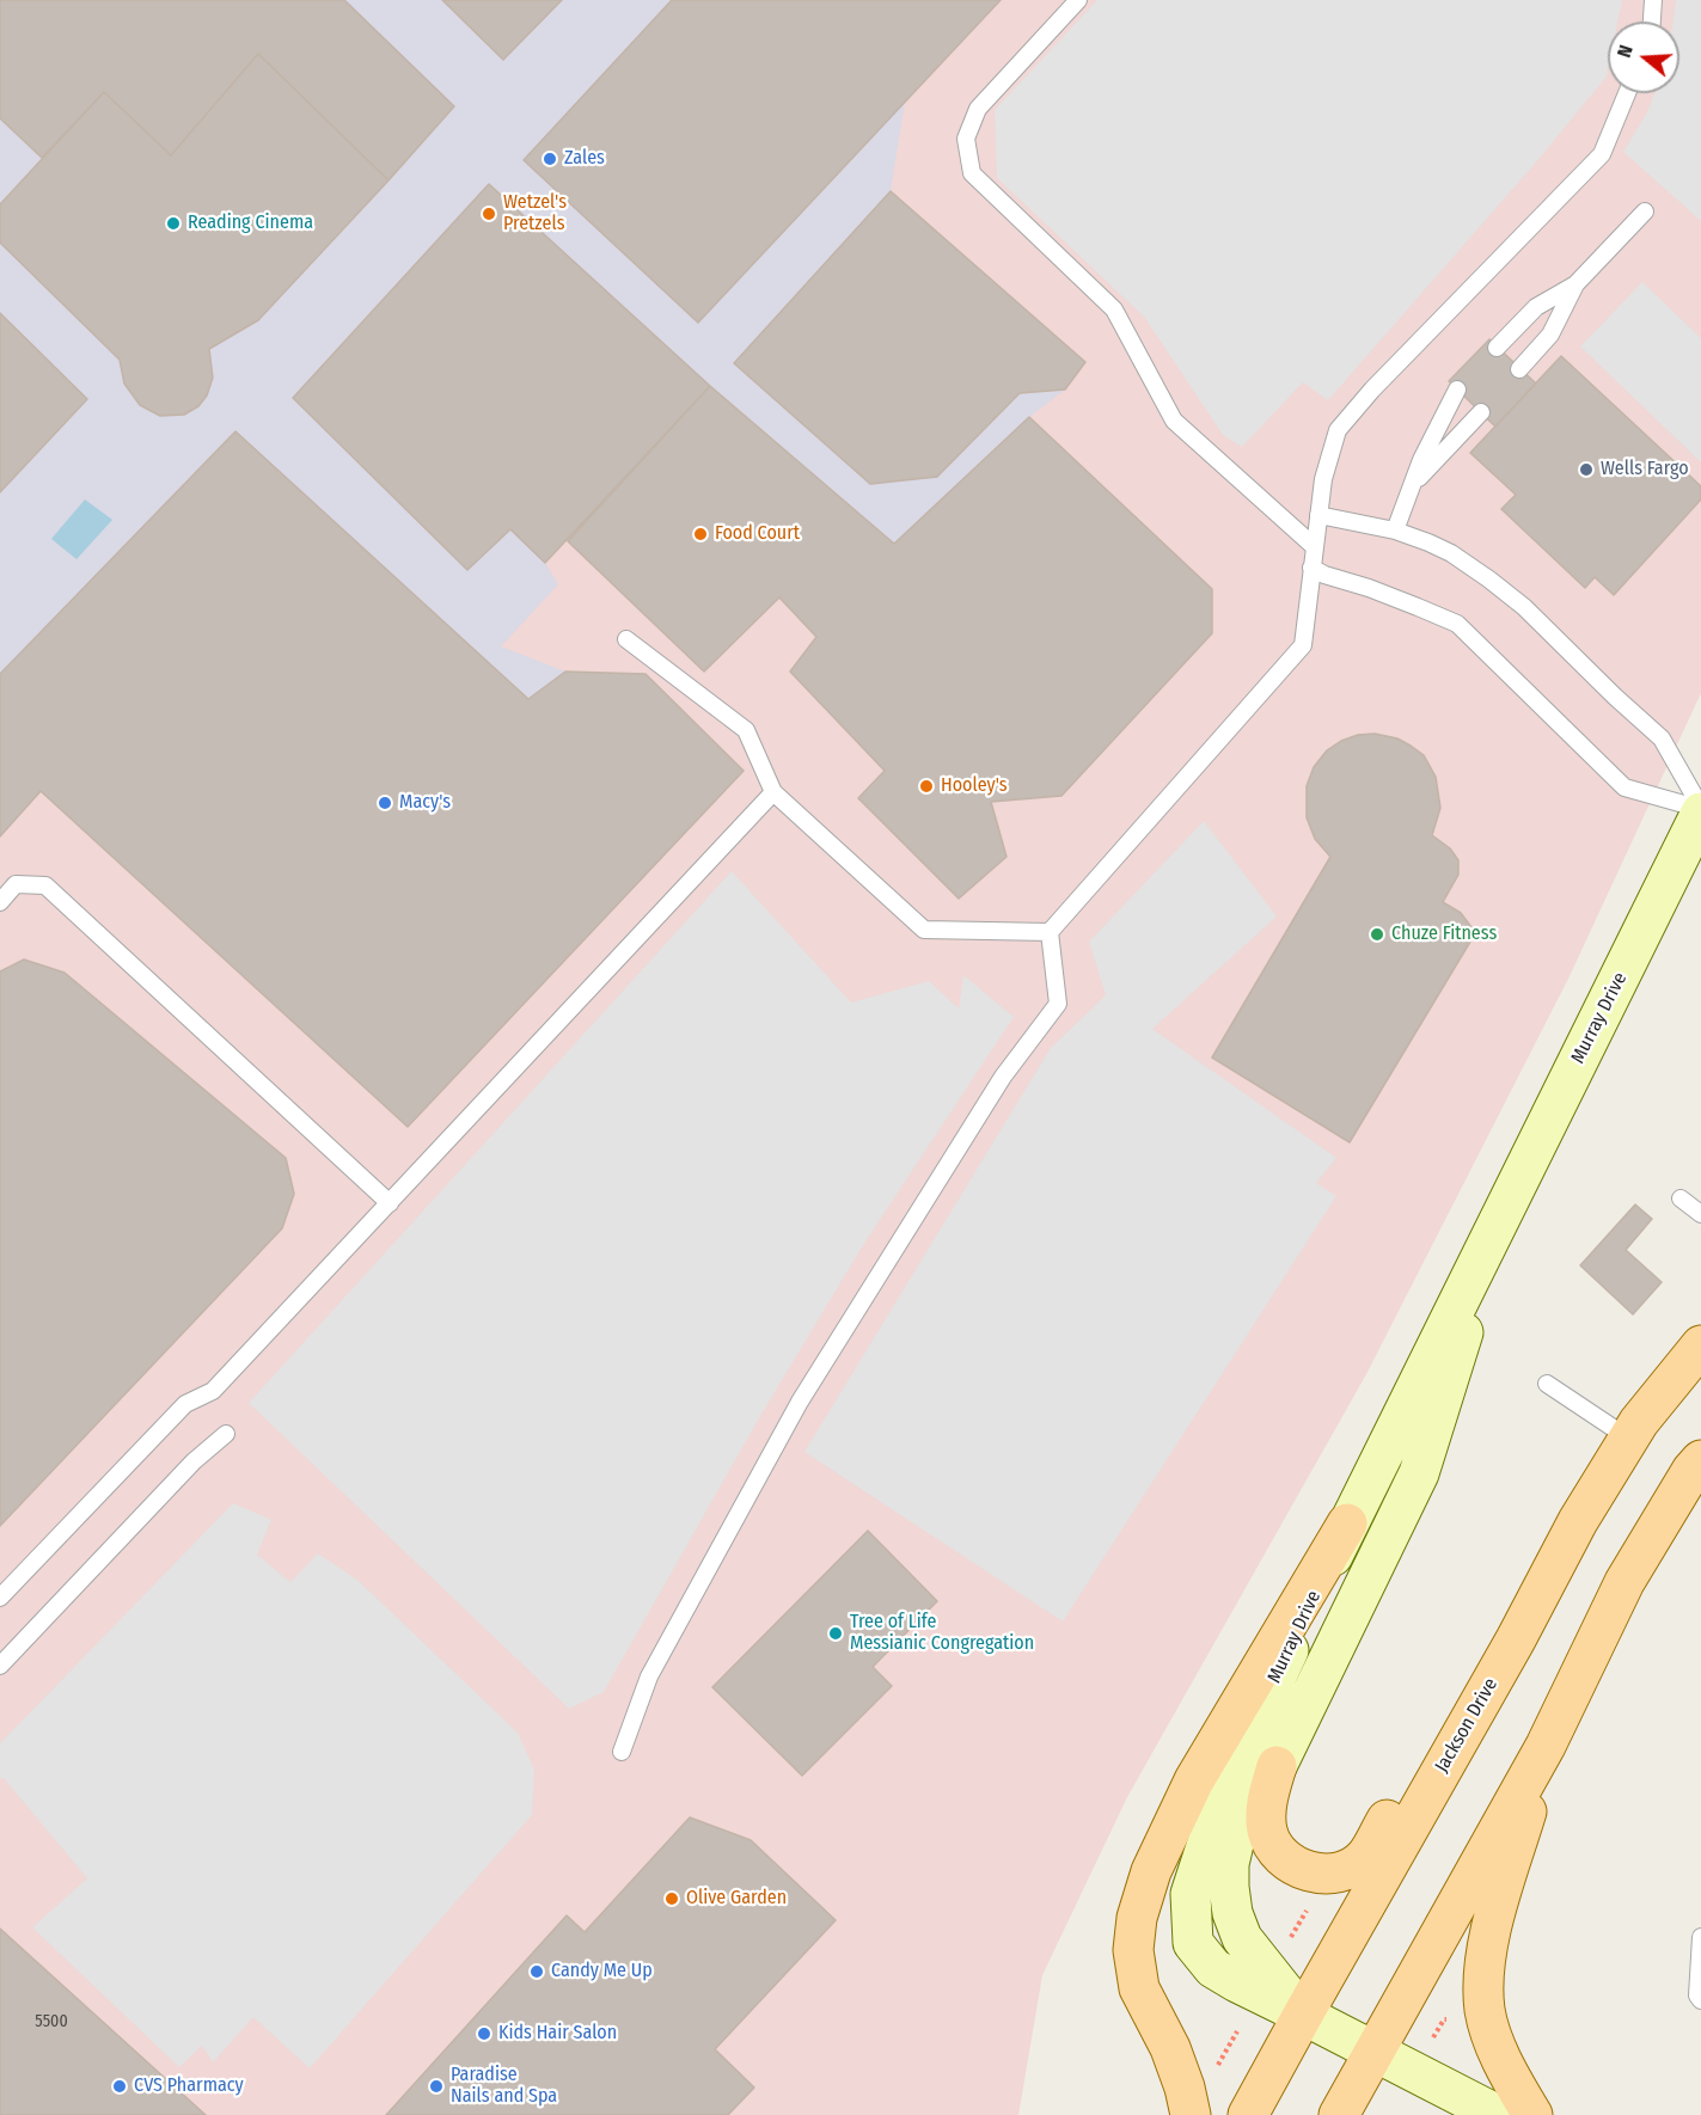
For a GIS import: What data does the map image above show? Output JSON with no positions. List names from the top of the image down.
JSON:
{
  "streets": {
    "main road": ["Murray Drive", "Jackson Drive"]
  },
  "crossings": [
    ["Murray Drive", "Jackson Drive"]
  ],
  "places": [
    "Zales",
    "Wetzel's Pretzels",
    "Reading Cinema",
    "Wells Fargo",
    "Food Court",
    "Hooley's",
    "Macy's",
    "Chuze Fitness",
    "Tree of Life Messianic Congregation",
    "Olive Garden",
    "Candy Me Up",
    "Kids Hair Salon",
    "CVS Pharmacy",
    "Paradise Nails and Spa"
  ],
  "house_numbers": ["5500"],
  "north": "left"
}
